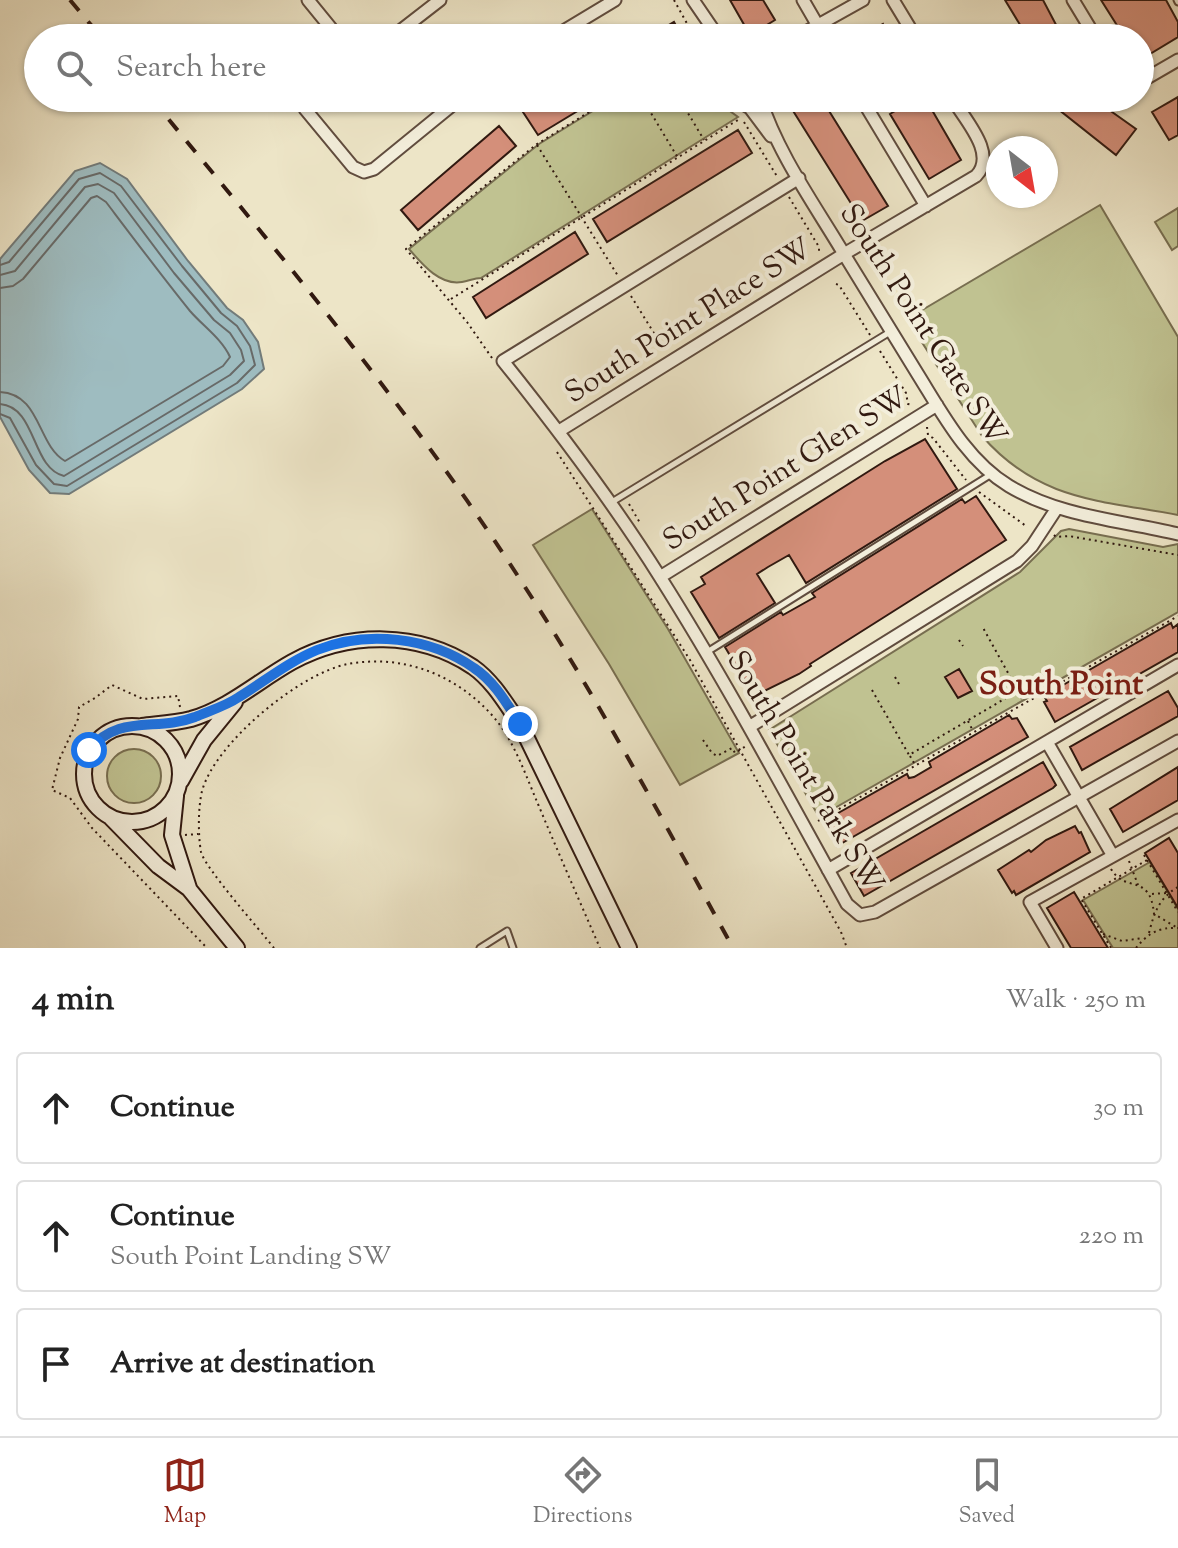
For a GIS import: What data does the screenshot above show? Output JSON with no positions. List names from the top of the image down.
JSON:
{
  "streets": {
    "street": [
      "South Point Place SW",
      "South Point Gate SW",
      "South Point Glen SW",
      "South Point Park SW"
    ]
  },
  "crossings": [
    ["South Point Place SW", "South Point Gate SW"],
    ["South Point Place SW", "South Point Park SW"],
    ["South Point Gate SW", "South Point Glen SW"],
    ["South Point Gate SW", "South Point Park SW"],
    ["South Point Glen SW", "South Point Park SW"]
  ],
  "districts": ["South Point"],
  "north": "bottom right",
  "page": {
    "search": "Search here",
    "heading": ["4 min", "Walk · 250 m"],
    "list": [
      ["Continue", "30 m"],
      ["Continue", "South Point Landing SW", "220 m"],
      "Arrive at destination"
    ],
    "nav": ["Map", "Directions", "Saved"]
  }
}
